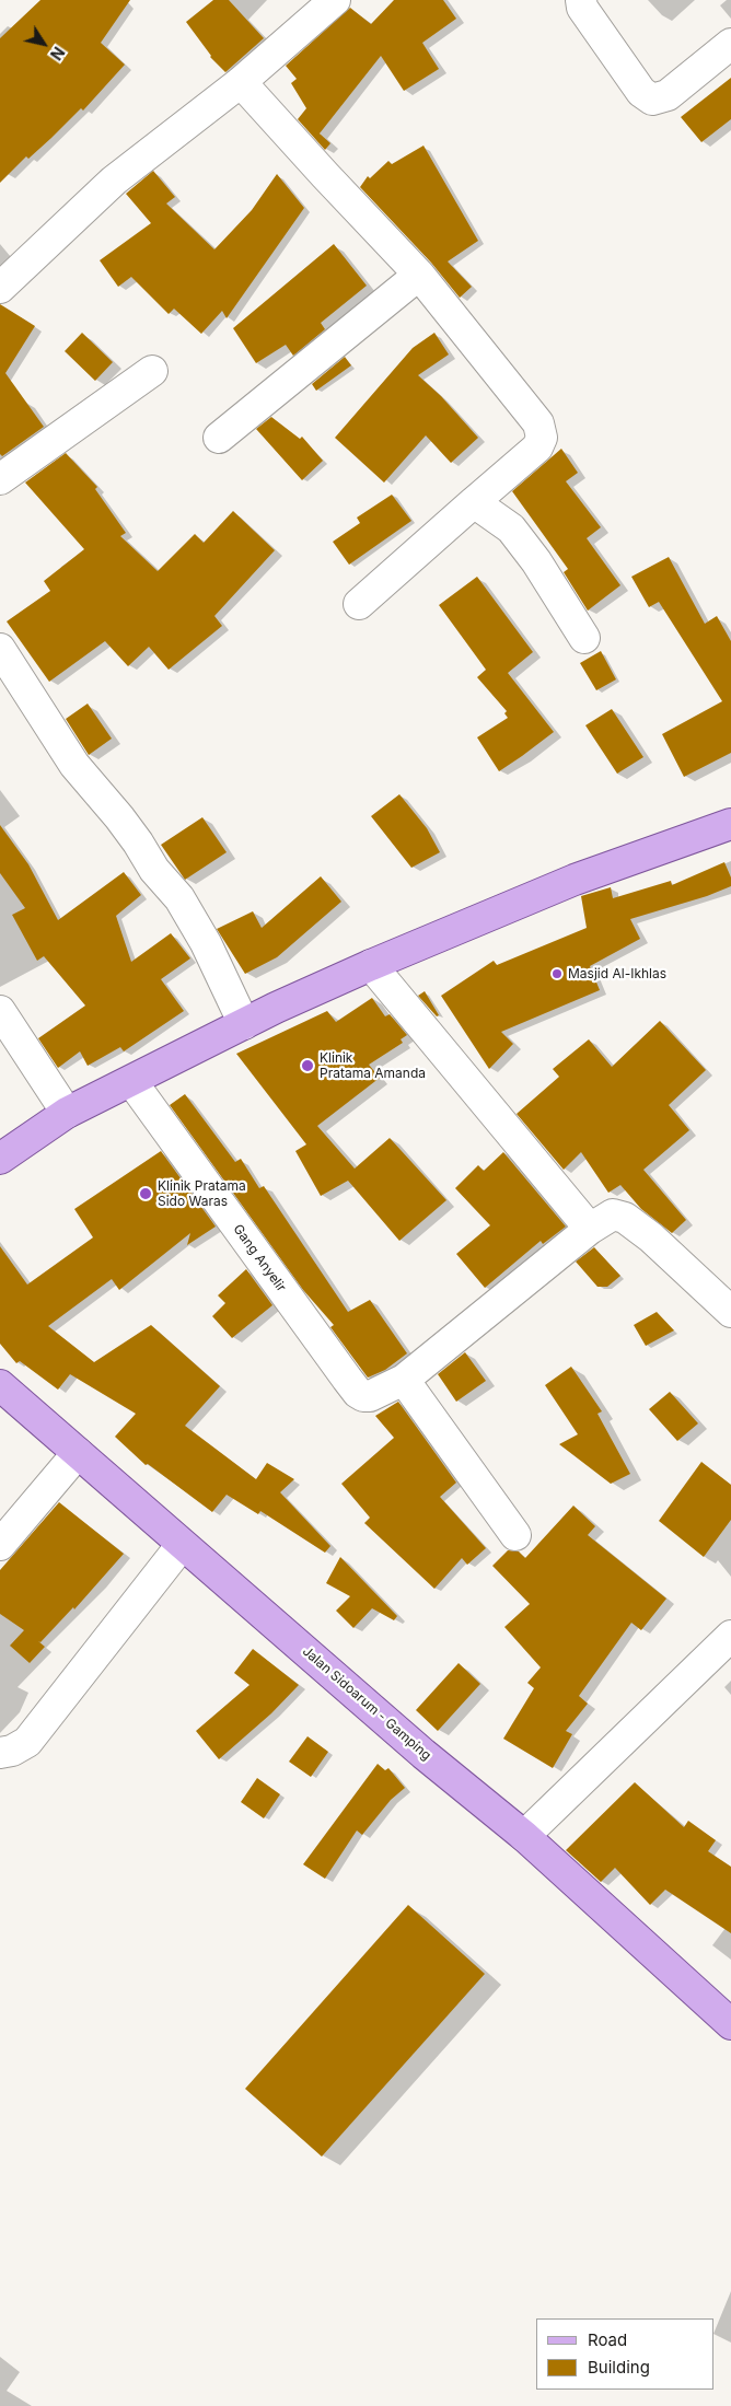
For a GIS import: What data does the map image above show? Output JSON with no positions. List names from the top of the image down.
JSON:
{
  "streets": {
    "main road": ["Jalan Sidoarum - Gamping"],
    "street": ["Gang Anyelir"]
  },
  "places": ["Masjid Al-Ikhlas", "Klinik Pratama Amanda", "Klinik Pratama Sido Waras"],
  "legend": ["Road", "Building"],
  "north": "bottom right"
}
